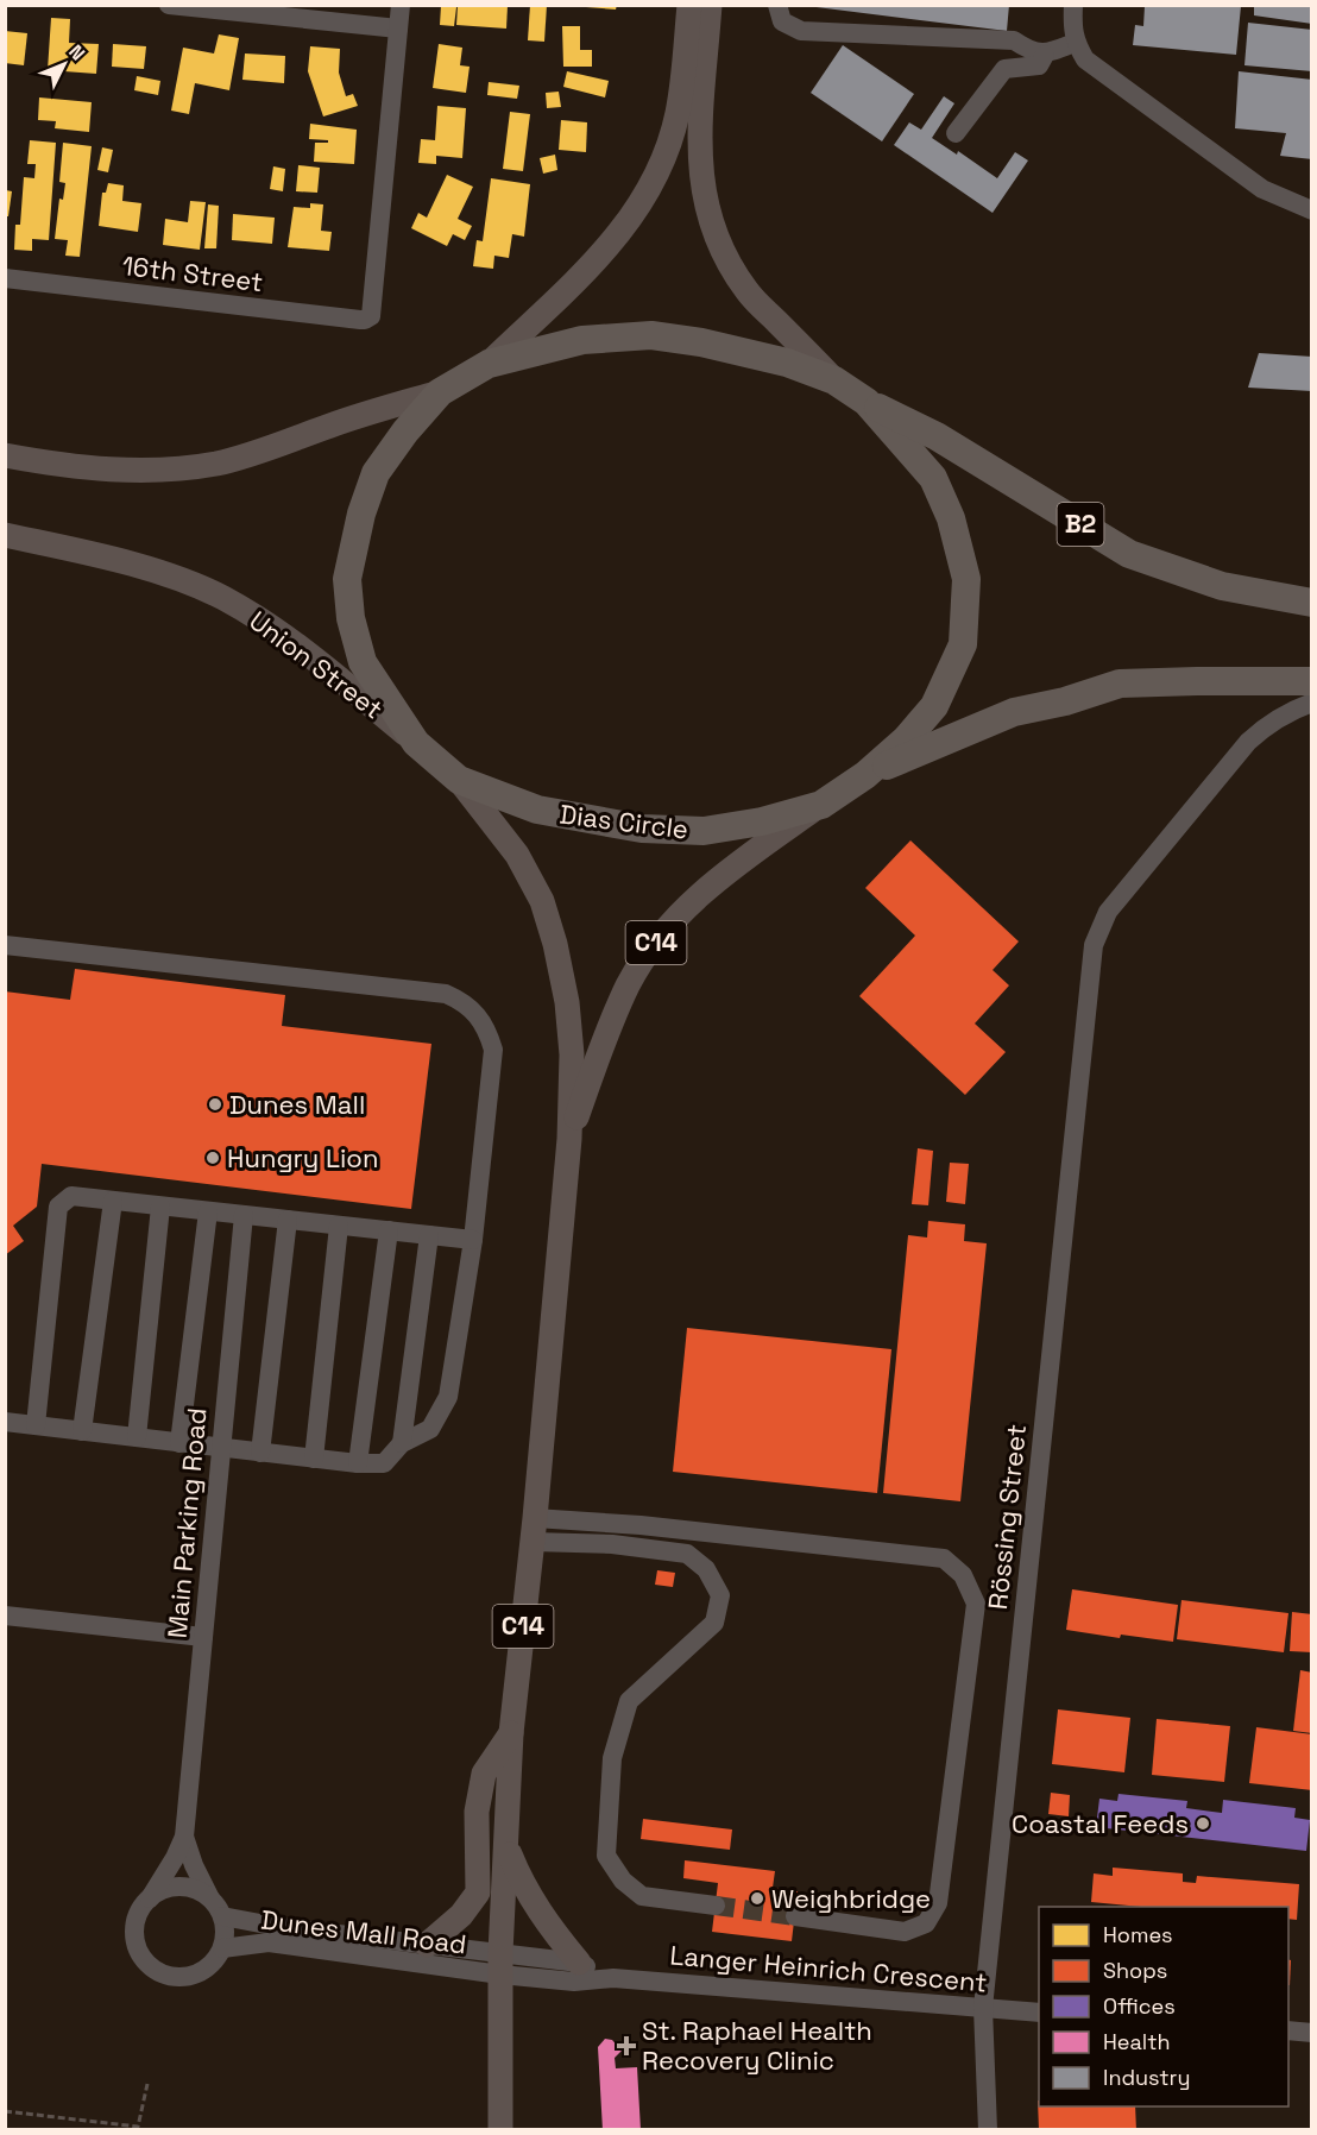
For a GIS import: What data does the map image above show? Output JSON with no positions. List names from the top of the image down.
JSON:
{
  "streets": {
    "highway": ["B2", "Dias Circle"],
    "main road": ["Union Street", "C14"],
    "street": [
      "16th Street",
      "Rössing Street",
      "Main Parking Road",
      "Dunes Mall Road",
      "Langer Heinrich Crescent"
    ]
  },
  "crossings": [
    ["B2", "Dias Circle"],
    ["Union Street", "Dias Circle"],
    ["Dias Circle", "C14"],
    ["C14", "Dunes Mall Road"],
    ["C14", "Langer Heinrich Crescent"],
    ["Rössing Street", "Langer Heinrich Crescent"],
    ["Main Parking Road", "Dunes Mall Road"],
    ["Dunes Mall Road", "Langer Heinrich Crescent"]
  ],
  "places": {
    "other": [
      "Dunes Mall",
      "Hungry Lion",
      "Coastal Feeds",
      "Weighbridge"
    ],
    "health": ["St. Raphael Health Recovery Clinic"]
  },
  "legend": [
    "Homes",
    "Shops",
    "Offices",
    "Health",
    "Industry"
  ],
  "north": "top right"
}
